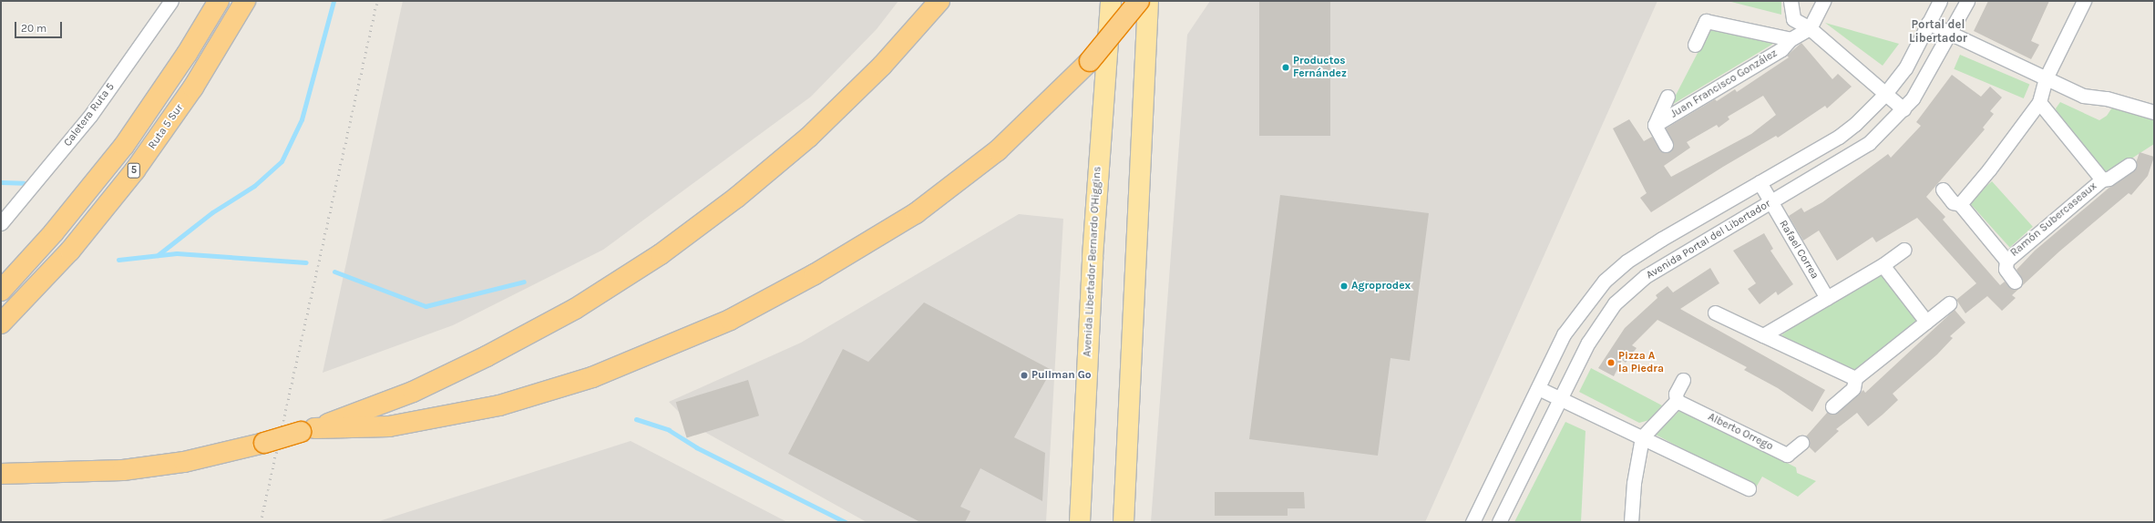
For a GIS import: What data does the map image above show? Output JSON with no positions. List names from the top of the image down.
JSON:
{
  "streets": {
    "highway": ["Ruta 5 Sur", "5"],
    "main road": ["Avenida Libertador Bernardo O'Higgins"],
    "street": [
      "Juan Francisco González",
      "Caletera Ruta 5",
      "Ramón Subercaseaux",
      "Avenida Portal del Libertador",
      "Rafael Correa",
      "Alberto Orrego"
    ]
  },
  "crossings": [
    ["Avenida Portal del Libertador", "Rafael Correa"]
  ],
  "districts": ["Portal del Libertador"],
  "places": [
    "Productos Fernández",
    "Agroprodex",
    "Pizza A la Piedra",
    "Pullman Go"
  ],
  "scale_bar": "20 m"
}
